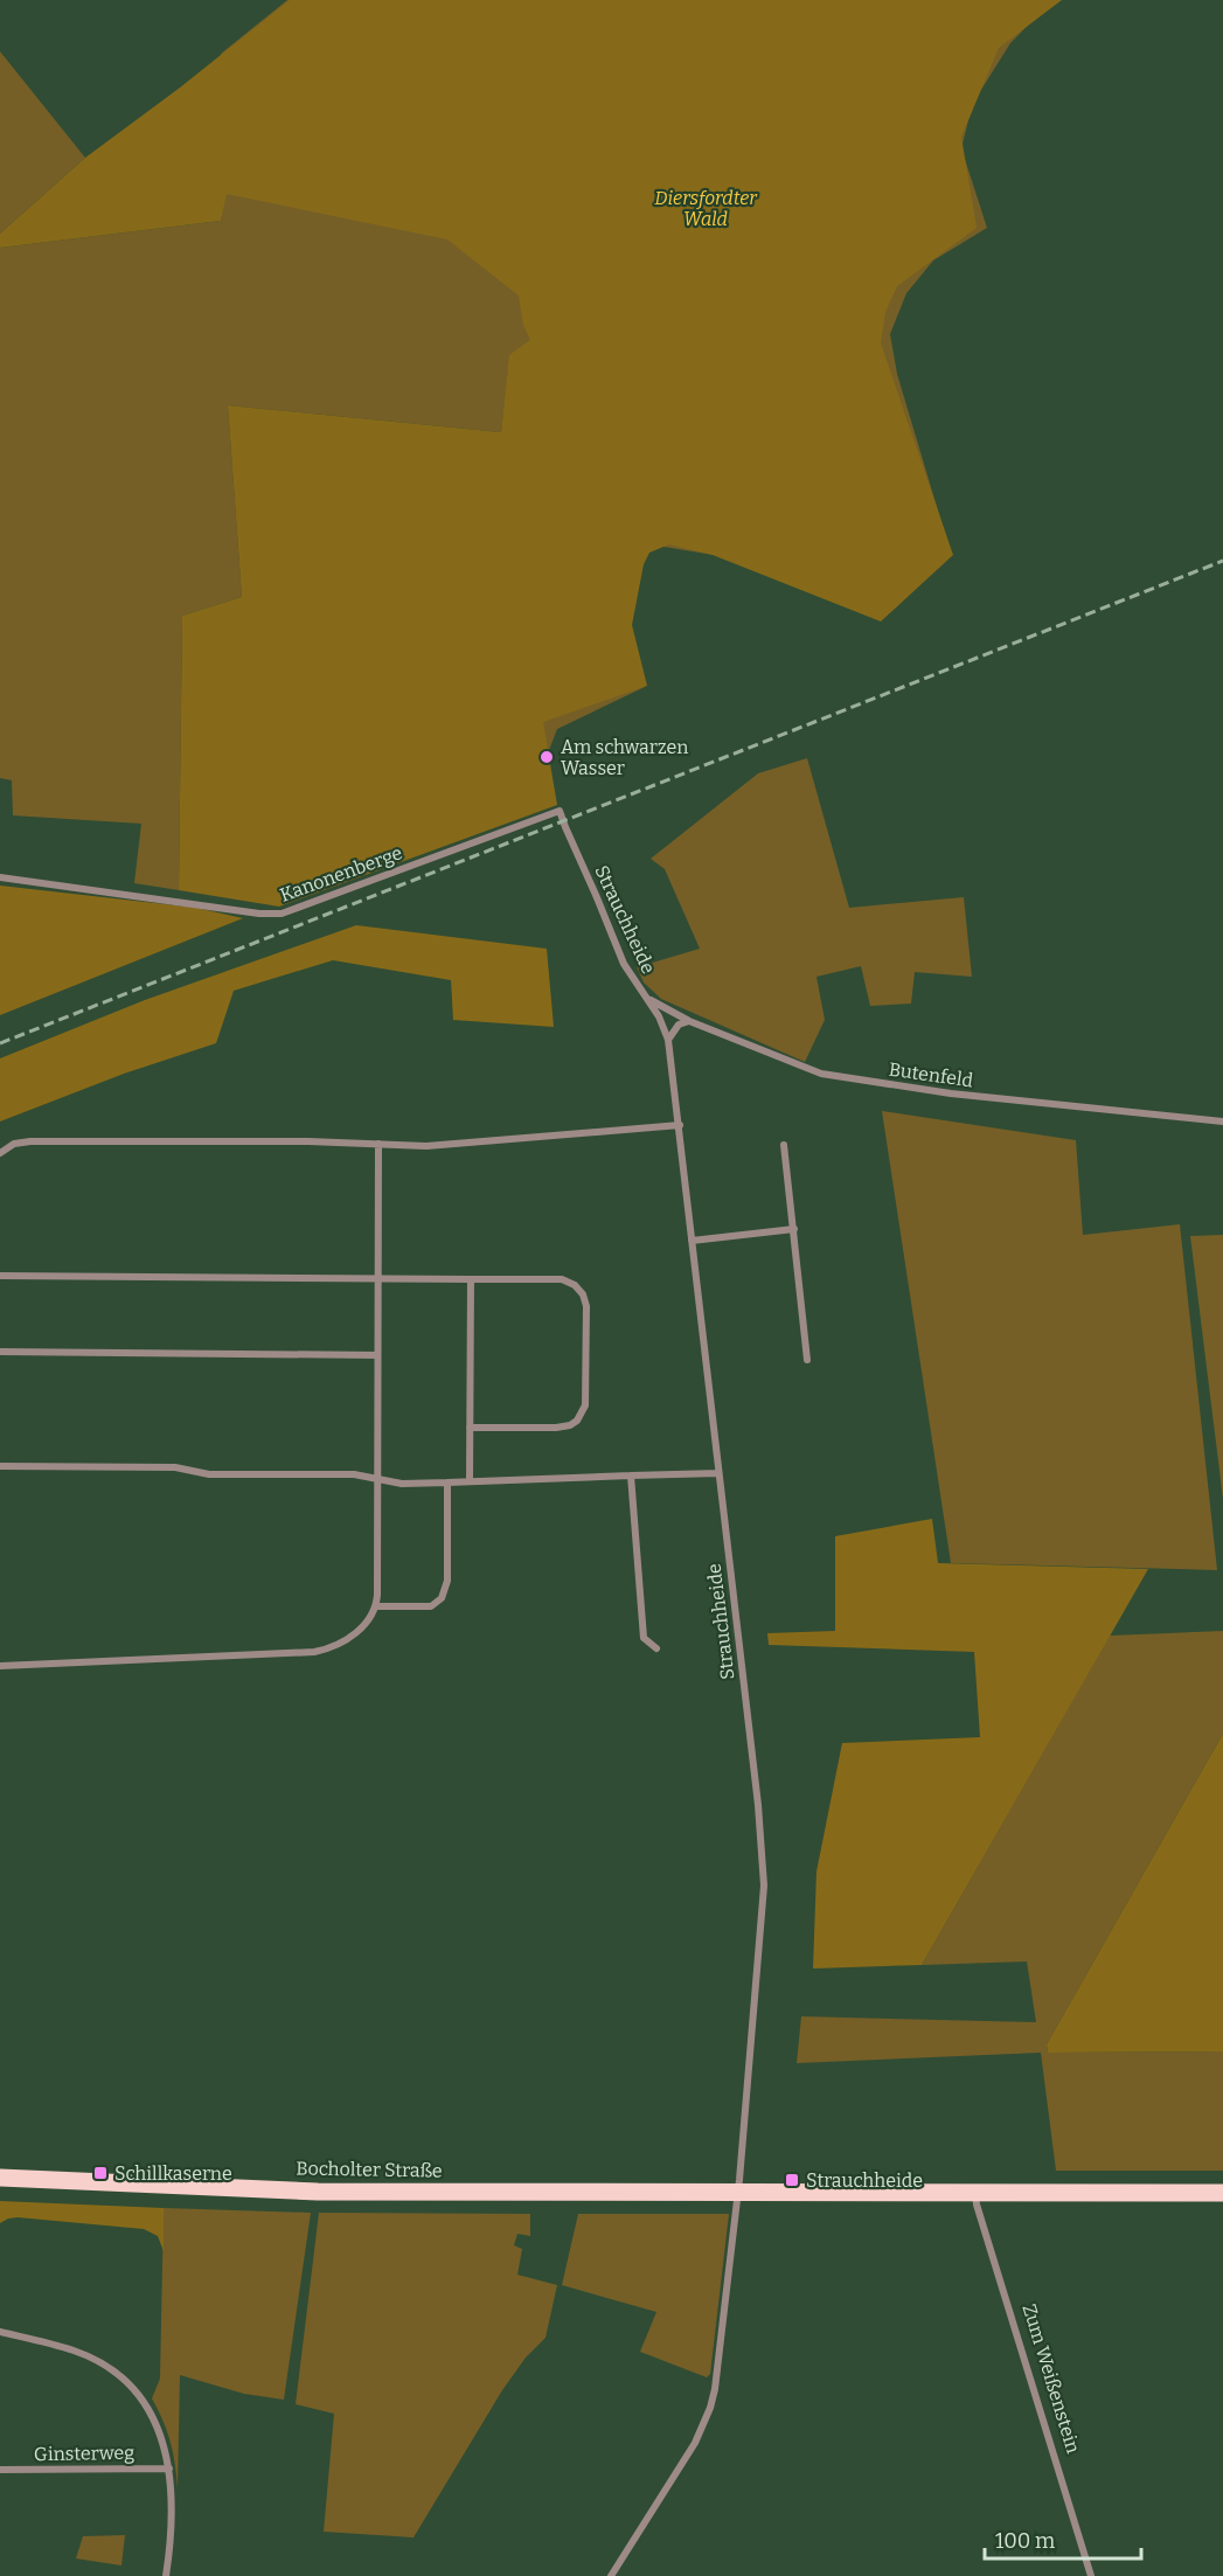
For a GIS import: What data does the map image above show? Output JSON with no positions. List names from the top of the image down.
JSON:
{
  "streets": {
    "main road": ["Bocholter Straße"],
    "street": [
      "Kanonenberge",
      "Strauchheide",
      "Butenfeld",
      "Zum Weißenstein",
      "Ginsterweg"
    ]
  },
  "crossings": [
    ["Kanonenberge", "Strauchheide"],
    ["Strauchheide", "Butenfeld"],
    ["Strauchheide", "Bocholter Straße"]
  ],
  "parks": ["Diersfordter Wald"],
  "places": {
    "other": ["Am schwarzen Wasser"],
    "transit": ["Schillkaserne", "Strauchheide"]
  },
  "scale_bar": "100 m"
}
